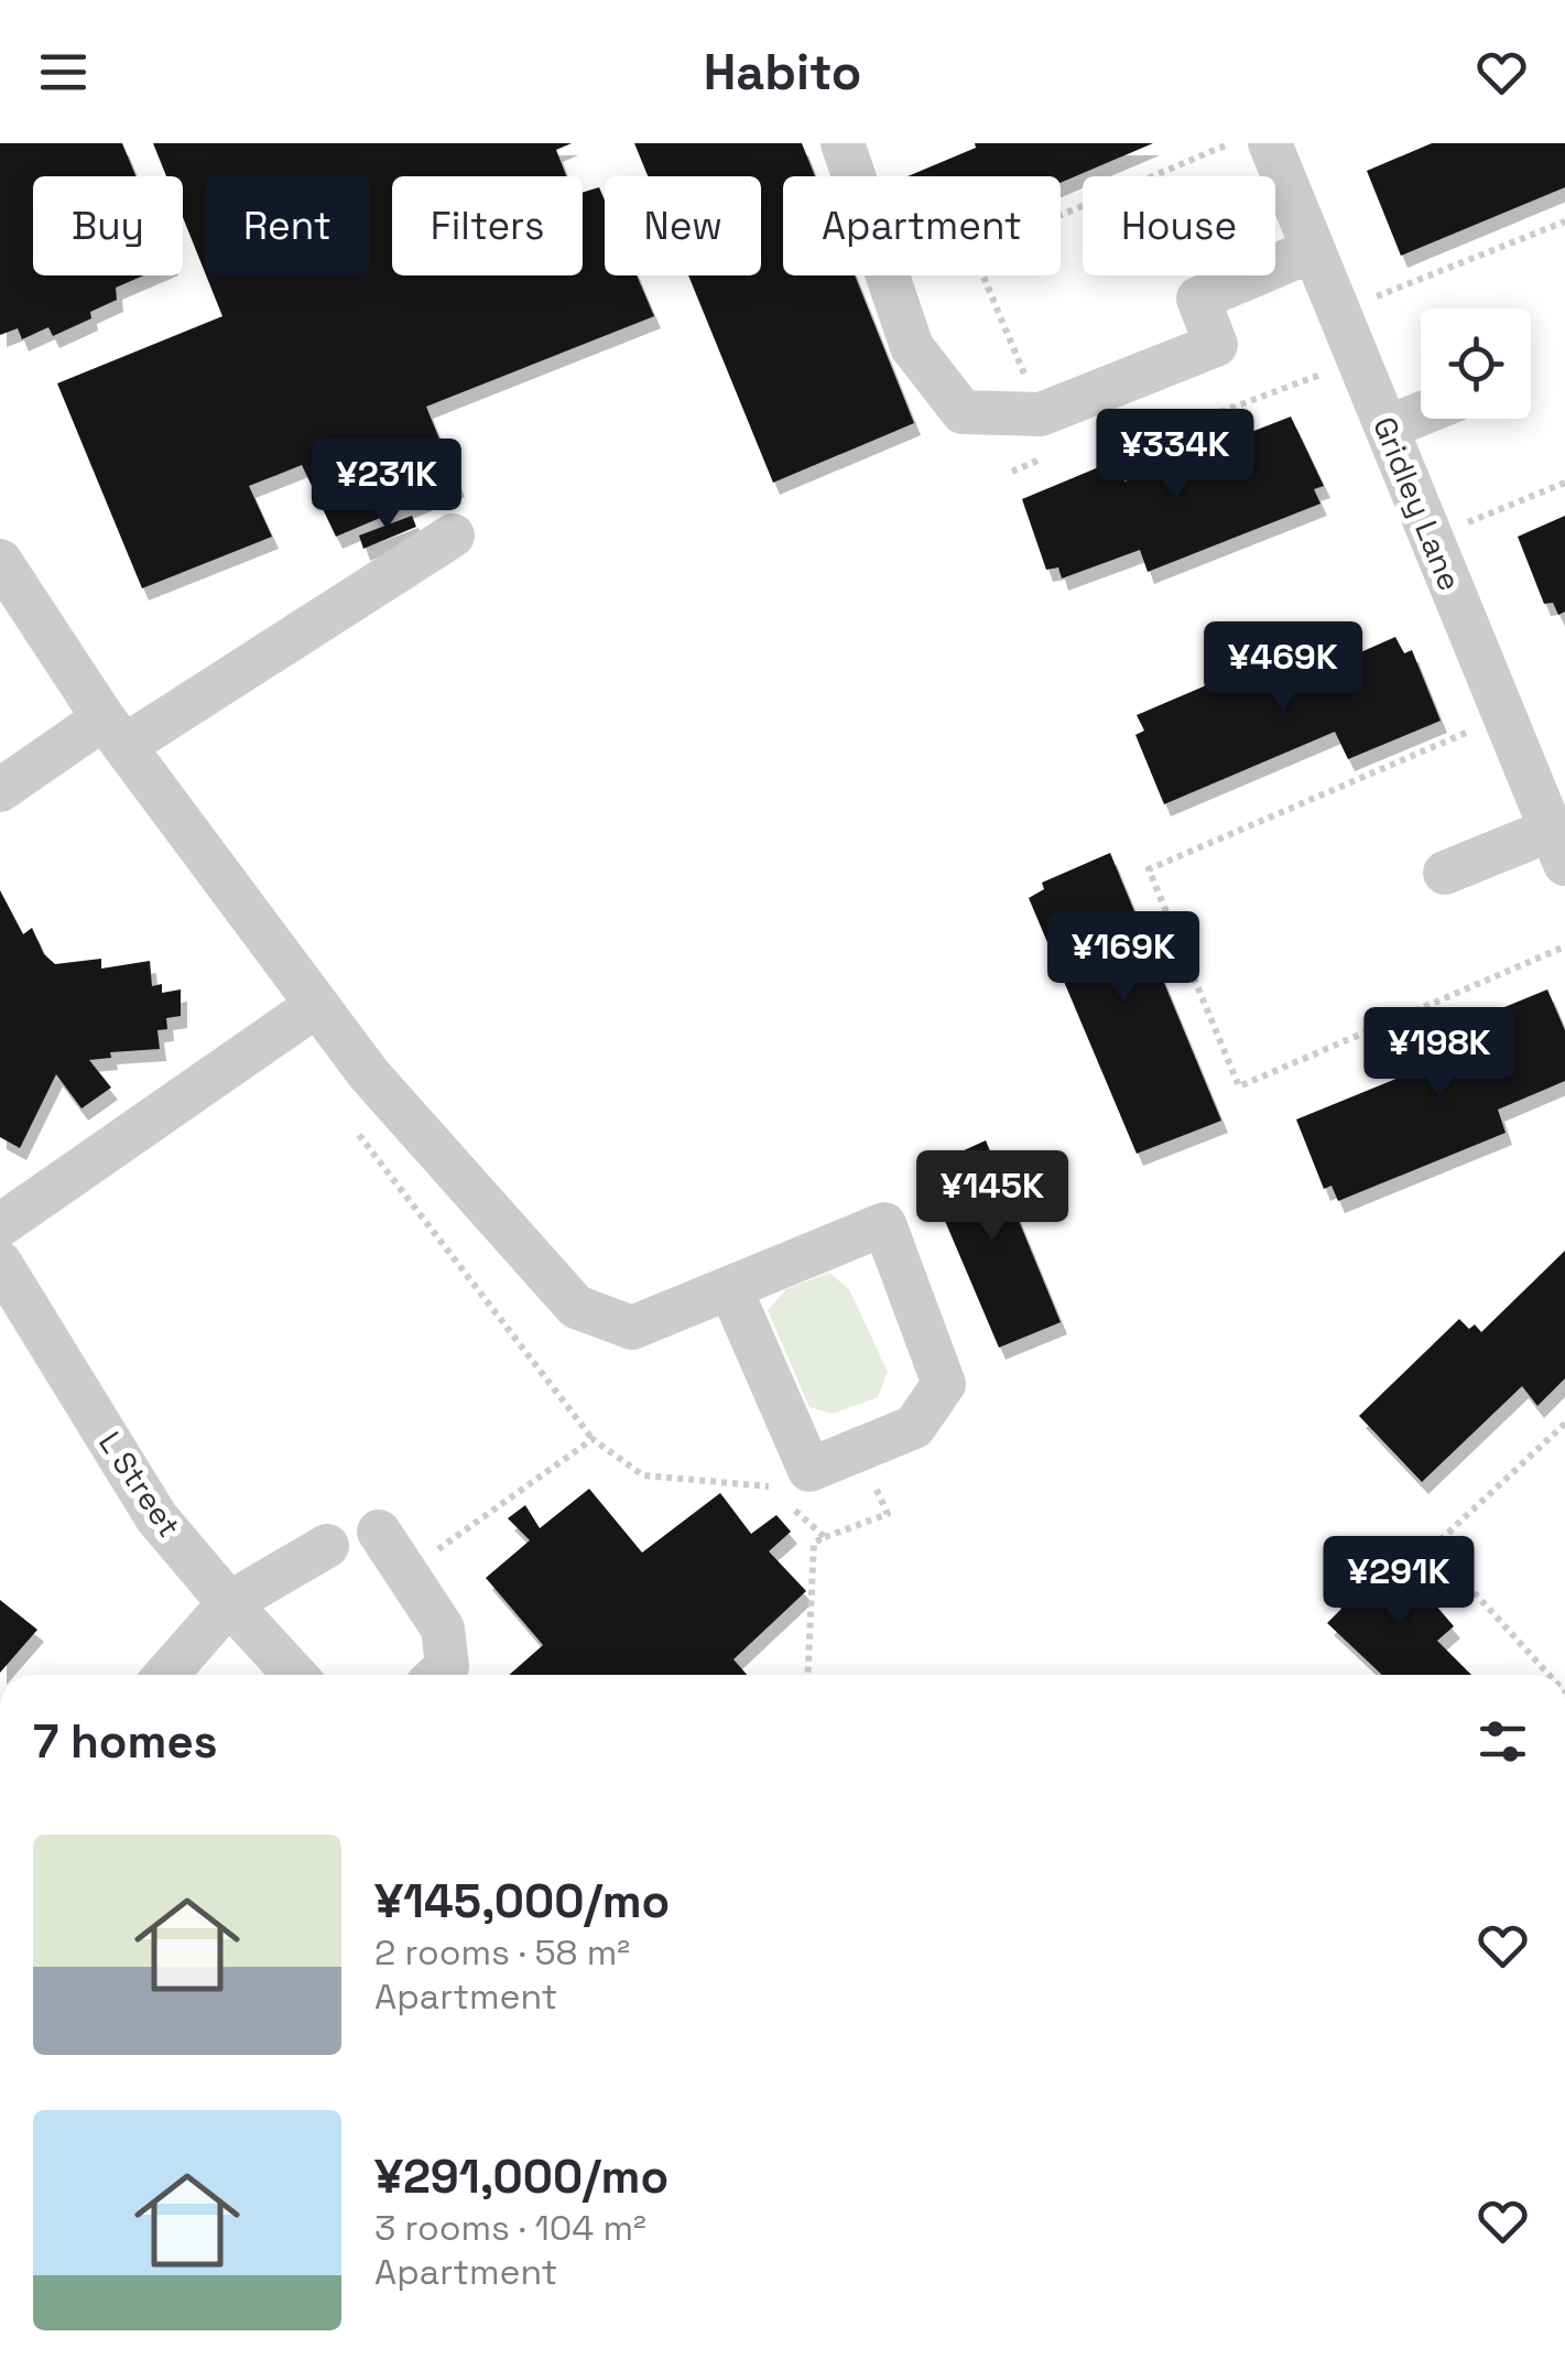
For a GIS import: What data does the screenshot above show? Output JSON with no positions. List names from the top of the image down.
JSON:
{
  "streets": {
    "street": ["Gridley Lane", "L Street"]
  },
  "page": {
    "header": "Habito",
    "chip": [
      "Buy",
      "Rent",
      "Filters",
      "New",
      "Apartment",
      "House"
    ],
    "price": [
      "¥334K",
      "¥231K",
      "¥469K",
      "¥169K",
      "¥198K",
      "¥145K",
      "¥291K"
    ],
    "heading": "7 homes",
    "list": [
      {
        "name": "¥145,000/mo",
        "note": "2 rooms · 58 m² · Apartment"
      },
      {
        "name": "¥291,000/mo",
        "note": "3 rooms · 104 m² · Apartment"
      }
    ]
  }
}
